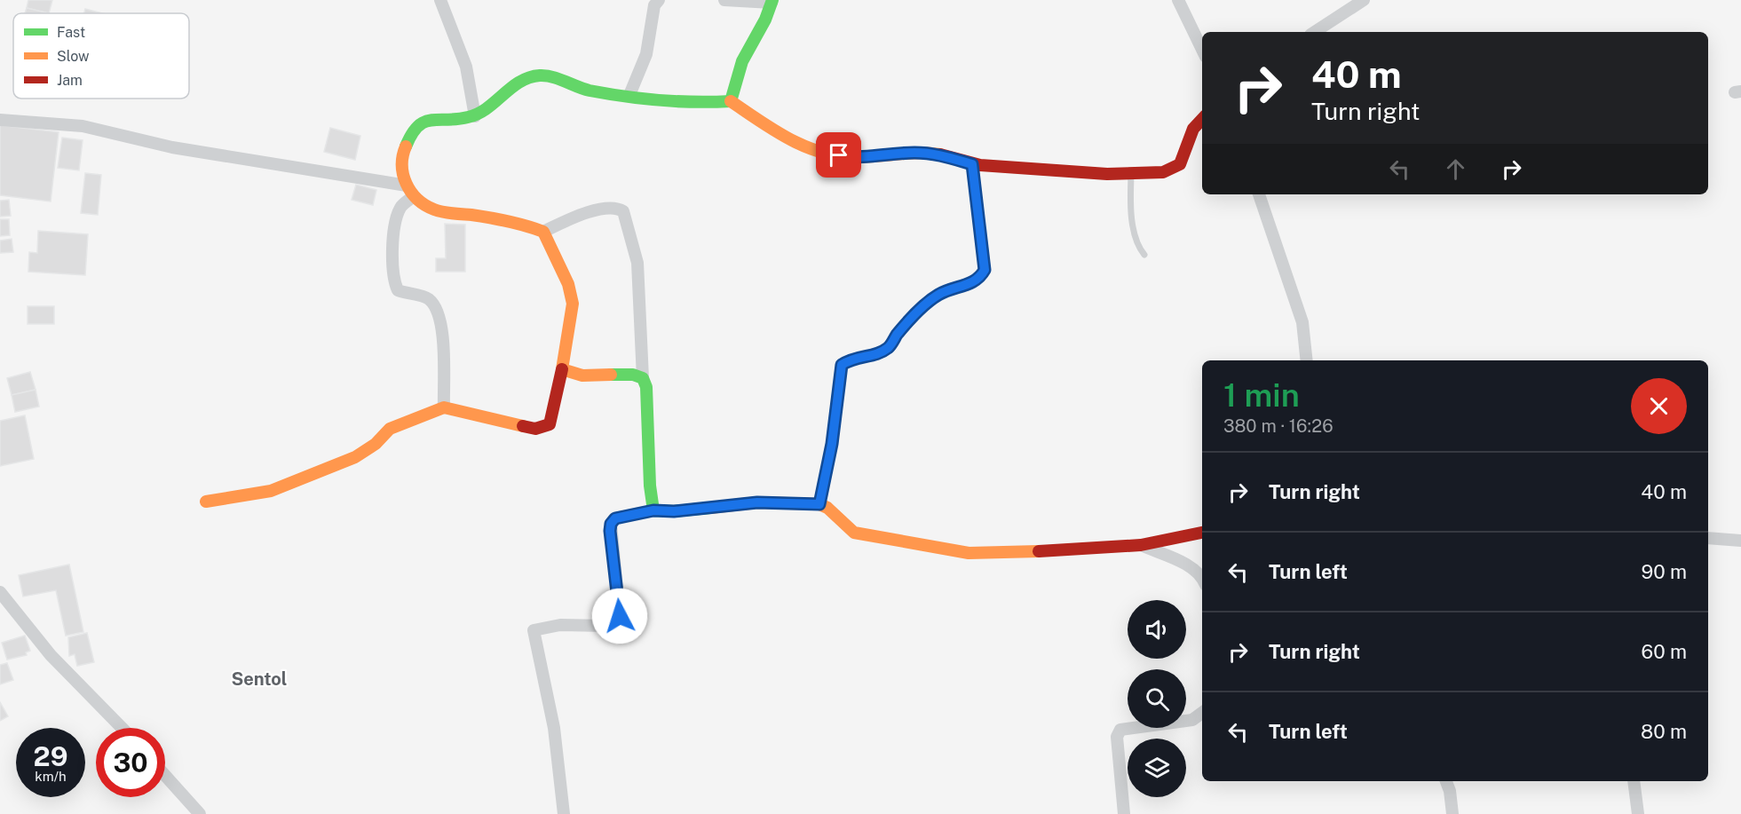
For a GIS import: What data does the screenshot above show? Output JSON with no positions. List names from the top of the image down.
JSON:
{
  "districts": ["Sentol"],
  "legend": ["Fast", "Slow", "Jam"],
  "page": {
    "turn": ["40 m", "Turn right"],
    "heading": ["1 min", "380 m · 16:26"],
    "list": [
      {
        "name": "Turn right",
        "value": "40 m"
      },
      {
        "name": "Turn left",
        "value": "90 m"
      },
      {
        "name": "Turn right",
        "value": "60 m"
      },
      {
        "name": "Turn left",
        "value": "80 m"
      }
    ],
    "speed": "29 km/h",
    "limit": "30"
  }
}
